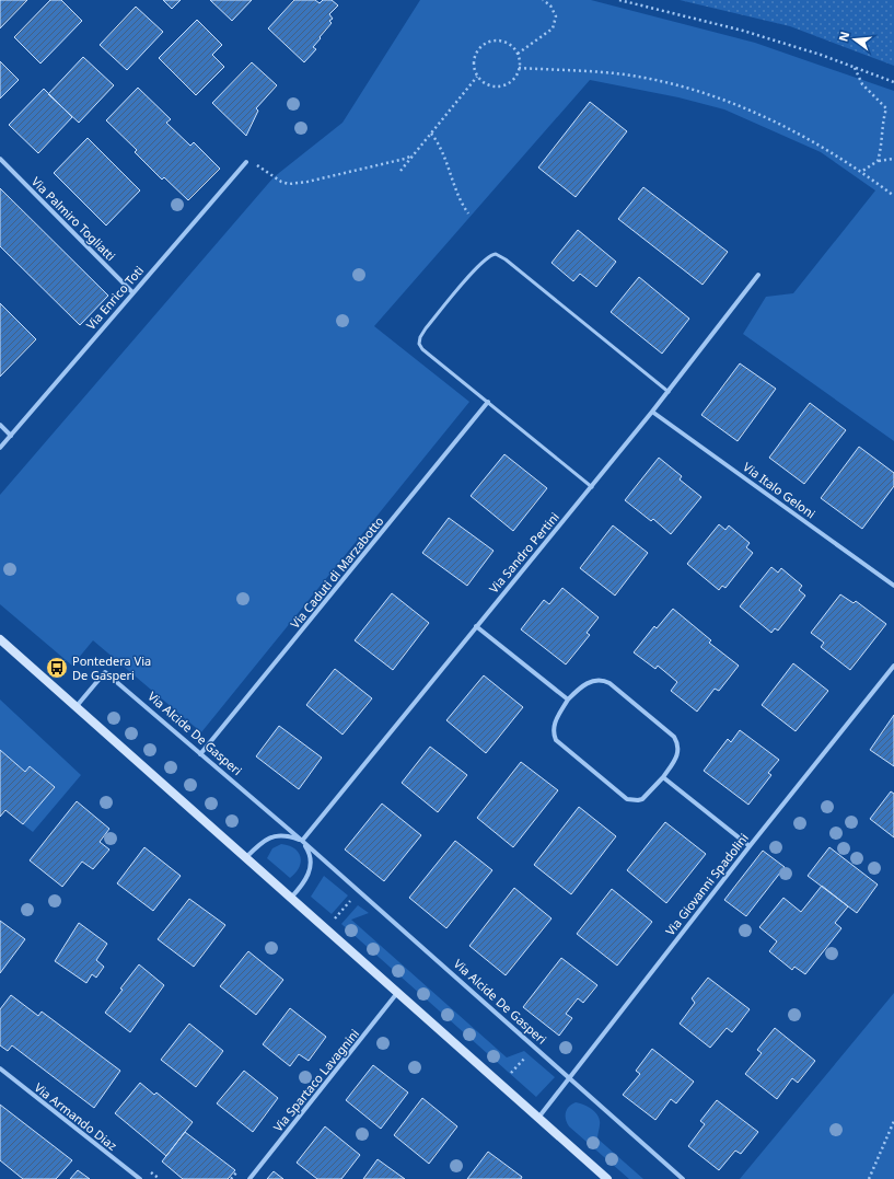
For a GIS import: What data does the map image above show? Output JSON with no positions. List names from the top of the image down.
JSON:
{
  "streets": {
    "street": [
      "Via Palmiro Togliatti",
      "Via Enrico Toti",
      "Via Italo Geloni",
      "Via Sandro Pertini",
      "Via Caduti di Marzabotto",
      "Via Alcide De Gasperi",
      "Via Giovanni Spadolini",
      "Via Spartaco Lavagnini",
      "Via Armando Diaz"
    ]
  },
  "crossings": [
    ["Via Palmiro Togliatti", "Via Enrico Toti"],
    ["Via Italo Geloni", "Via Sandro Pertini"],
    ["Via Sandro Pertini", "Via Alcide De Gasperi"],
    ["Via Caduti di Marzabotto", "Via Alcide De Gasperi"],
    ["Via Alcide De Gasperi", "Via Giovanni Spadolini"]
  ],
  "places": {
    "bus stop": ["Pontedera Via De Gasperi"]
  },
  "north": "left"
}
